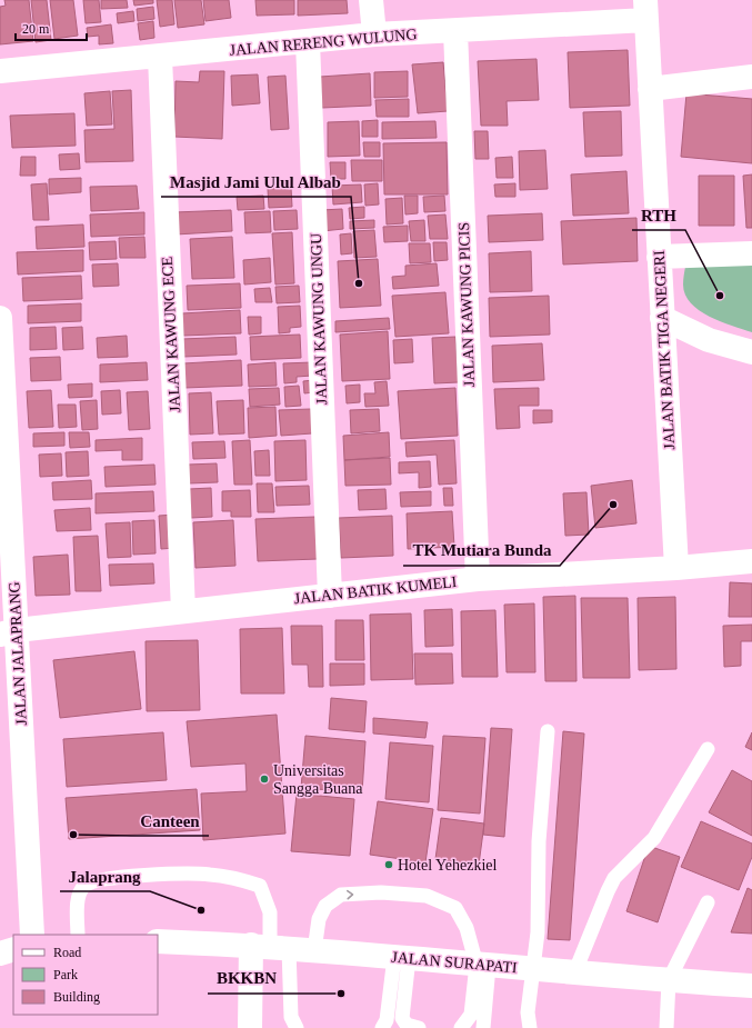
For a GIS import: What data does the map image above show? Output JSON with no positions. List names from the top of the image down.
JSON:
{
  "streets": {
    "main road": [
      "JALAN RERENG WULUNG",
      "JALAN KAWUNG PICIS",
      "JALAN KAWUNG UNGU",
      "JALAN KAWUNG ECE",
      "JALAN BATIK TIGA NEGERI",
      "JALAN BATIK KUMELI",
      "JALAN JALAPRANG",
      "JALAN SURAPATI"
    ]
  },
  "crossings": [
    ["JALAN RERENG WULUNG", "JALAN KAWUNG PICIS"],
    ["JALAN RERENG WULUNG", "JALAN KAWUNG UNGU"],
    ["JALAN RERENG WULUNG", "JALAN KAWUNG ECE"],
    ["JALAN RERENG WULUNG", "JALAN BATIK TIGA NEGERI"],
    ["JALAN KAWUNG PICIS", "JALAN BATIK KUMELI"],
    ["JALAN KAWUNG UNGU", "JALAN BATIK KUMELI"],
    ["JALAN KAWUNG ECE", "JALAN BATIK KUMELI"],
    ["JALAN BATIK TIGA NEGERI", "JALAN BATIK KUMELI"],
    ["JALAN BATIK KUMELI", "JALAN JALAPRANG"]
  ],
  "places": [
    "Masjid Jami Ulul Albab",
    "RTH",
    "TK Mutiara Bunda",
    "Universitas Sangga Buana",
    "Canteen",
    "Hotel Yehezkiel",
    "Jalaprang",
    "BKKBN"
  ],
  "legend": ["Road", "Park", "Building"],
  "scale_bar": "20 m"
}
